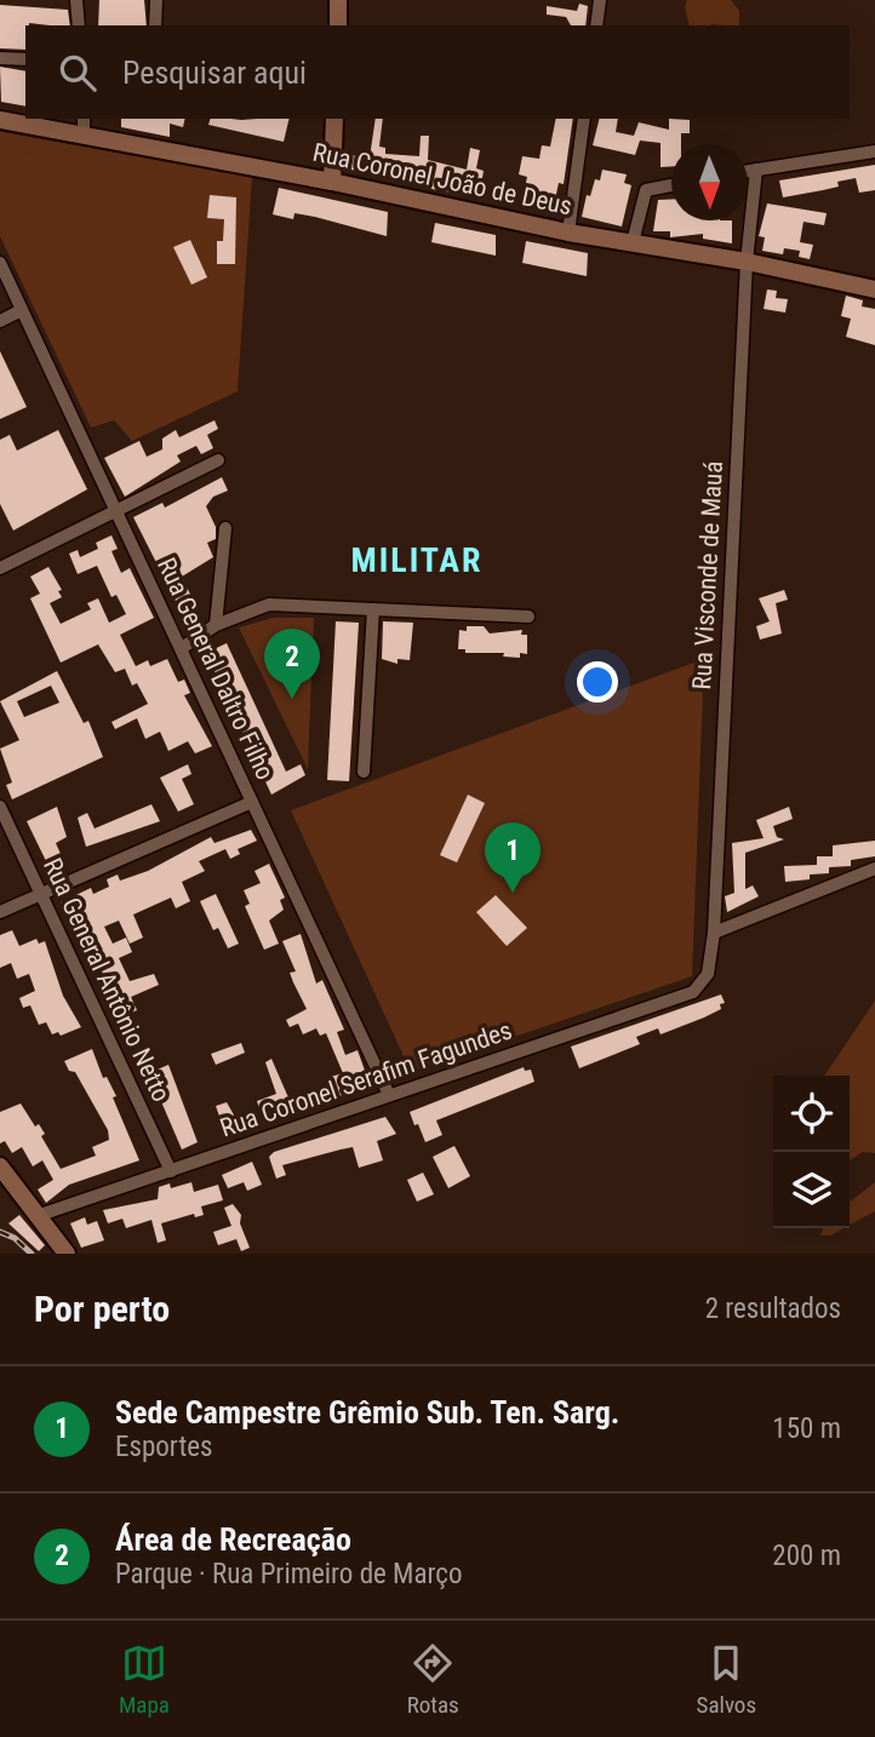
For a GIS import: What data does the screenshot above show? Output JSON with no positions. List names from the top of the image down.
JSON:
{
  "streets": {
    "street": [
      "Rua Coronel João de Deus",
      "Rua Visconde de Mauá",
      "Rua General Daltro Filho",
      "Rua General Antônio Netto",
      "Rua Coronel Serafim Fagundes"
    ]
  },
  "crossings": [
    ["Rua Coronel João de Deus", "Rua Visconde de Mauá"],
    ["Rua Visconde de Mauá", "Rua Coronel Serafim Fagundes"],
    ["Rua General Daltro Filho", "Rua Coronel Serafim Fagundes"],
    ["Rua General Antônio Netto", "Rua Coronel Serafim Fagundes"]
  ],
  "districts": ["MILITAR"],
  "north": "bottom",
  "page": {
    "search": "Pesquisar aqui",
    "pins": ["2", "1"],
    "heading": ["Por perto", "2 resultados"],
    "list": [
      {
        "mark": "1",
        "name": "Sede Campestre Grêmio Sub. Ten. Sarg.",
        "note": "Esportes",
        "value": "150 m"
      },
      {
        "mark": "2",
        "name": "Área de Recreação",
        "note": "Parque · Rua Primeiro de Março",
        "value": "200 m"
      }
    ],
    "nav": ["Mapa", "Rotas", "Salvos"]
  }
}
